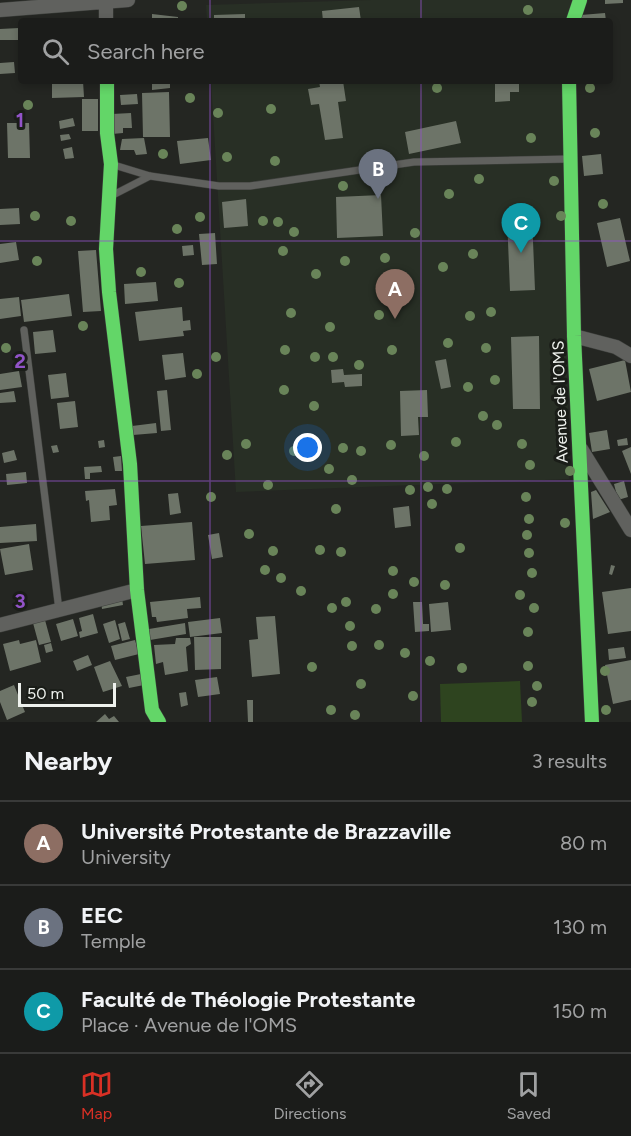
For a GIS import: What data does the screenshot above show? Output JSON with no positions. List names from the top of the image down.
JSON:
{
  "streets": {
    "street": ["Avenue de l'OMS"]
  },
  "scale_bar": "50 m",
  "page": {
    "search": "Search here",
    "pins": ["B", "C", "A"],
    "scale": "50 m",
    "heading": ["Nearby", "3 results"],
    "list": [
      {
        "mark": "A",
        "name": "Université Protestante de Brazzaville",
        "note": "University",
        "value": "80 m"
      },
      {
        "mark": "B",
        "name": "EEC",
        "note": "Temple",
        "value": "130 m"
      },
      {
        "mark": "C",
        "name": "Faculté de Théologie Protestante",
        "note": "Place · Avenue de l'OMS",
        "value": "150 m"
      }
    ],
    "nav": ["Map", "Directions", "Saved"]
  },
  "grid": {
    "rows": ["1", "2", "3"]
  }
}
